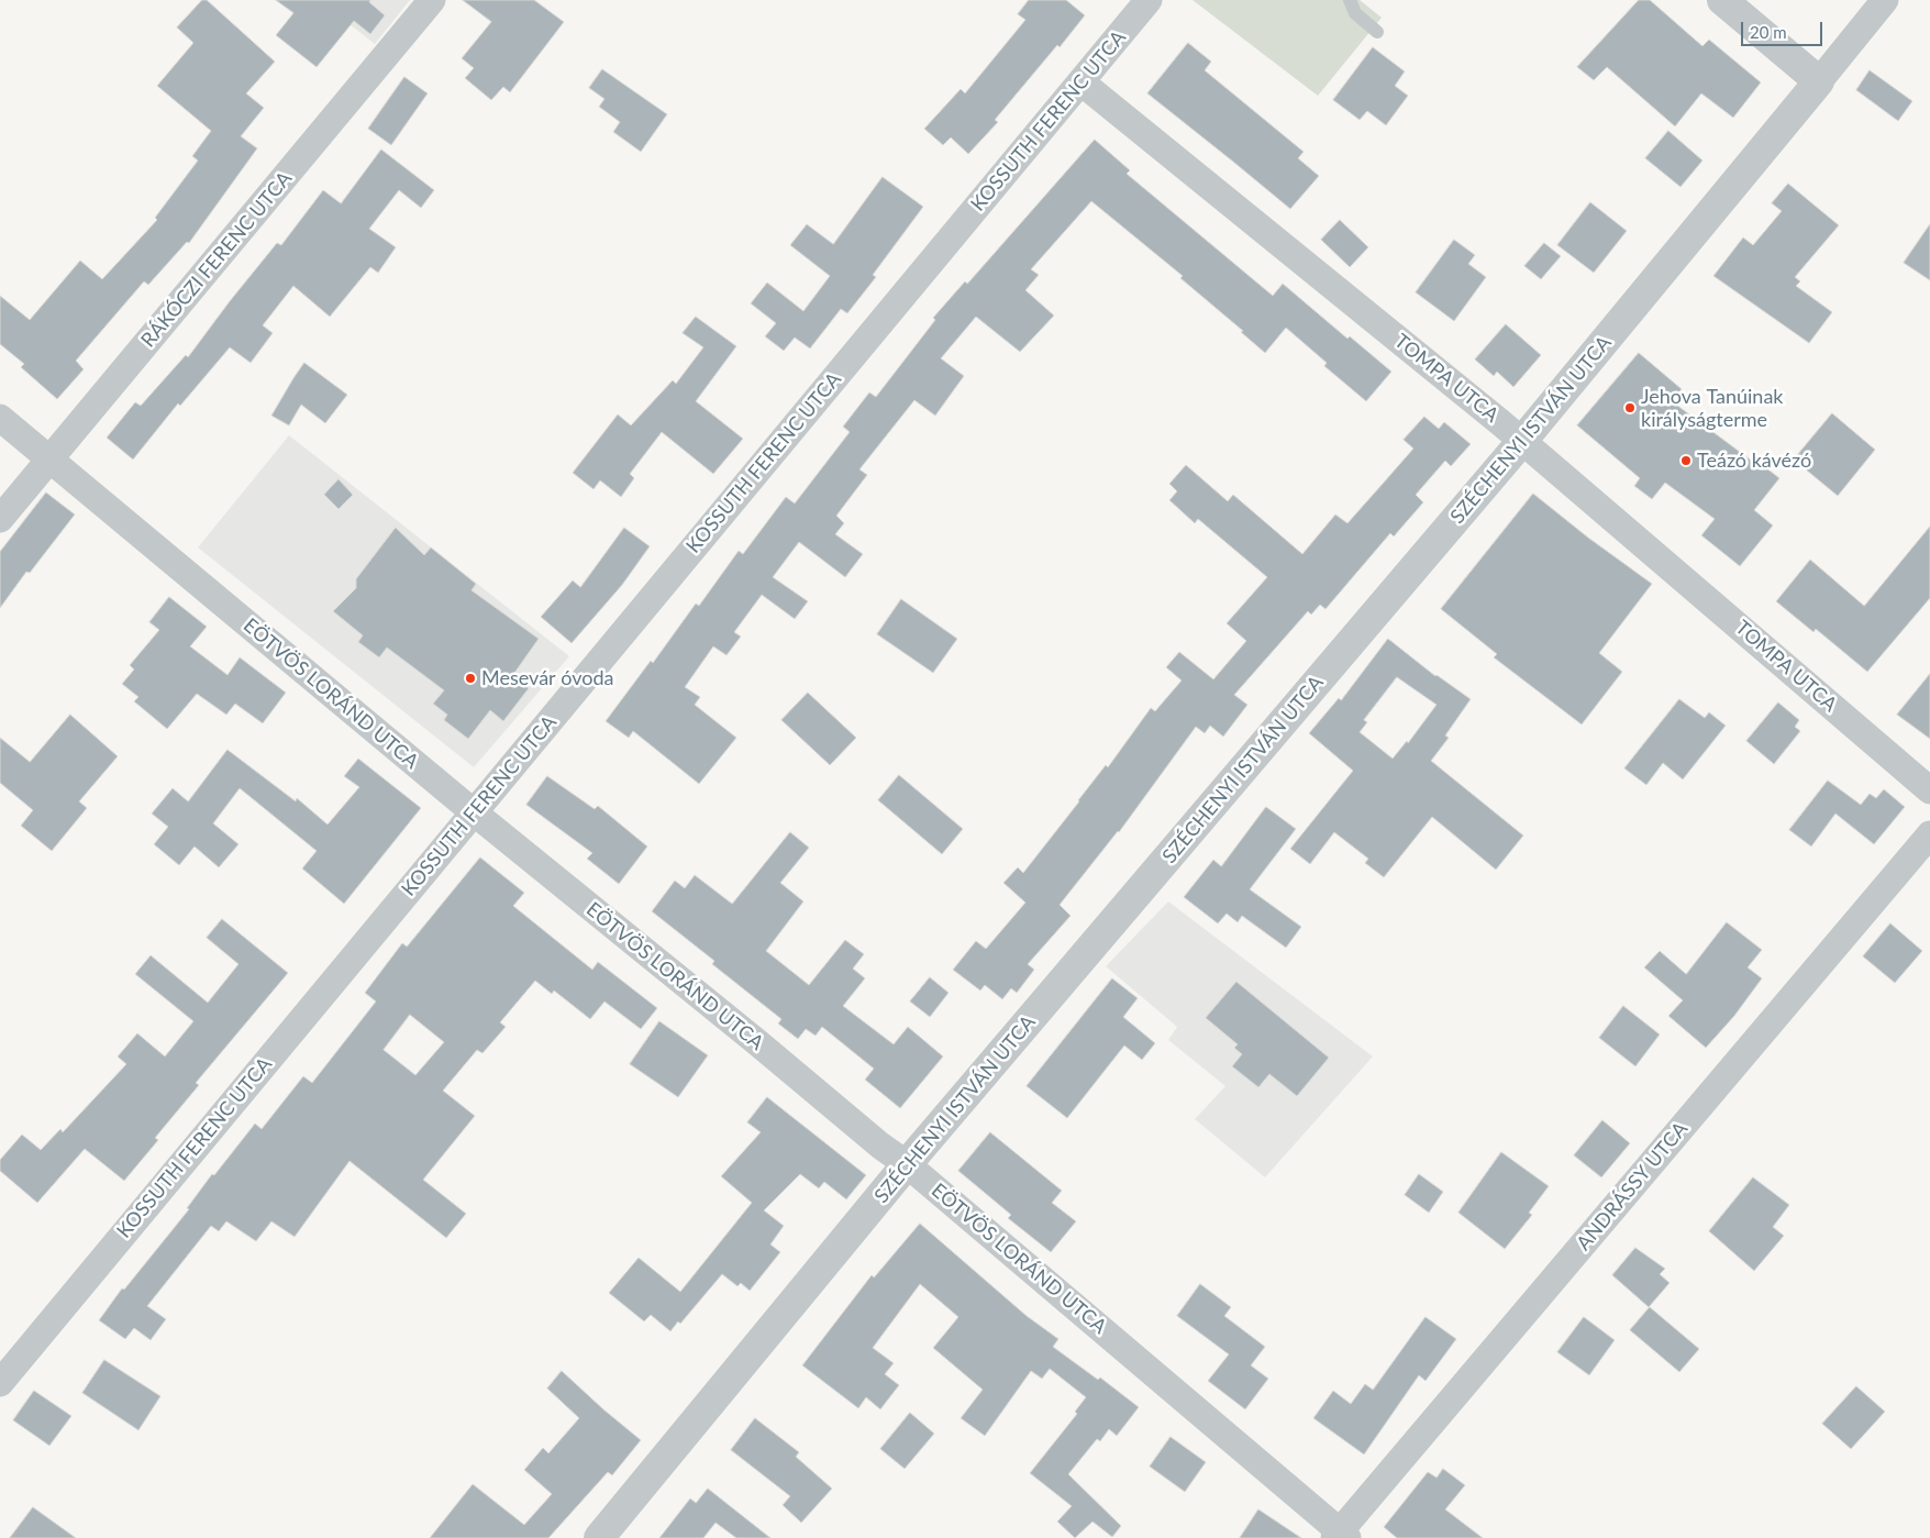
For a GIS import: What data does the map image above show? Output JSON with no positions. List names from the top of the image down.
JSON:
{
  "streets": {
    "street": [
      "KOSSUTH FERENC UTCA",
      "RÁKÓCZI FERENC UTCA",
      "TOMPA UTCA",
      "SZÉCHENYI ISTVÁN UTCA",
      "EÖTVÖS LORÁND UTCA",
      "ANDRÁSSY UTCA"
    ]
  },
  "crossings": [
    ["KOSSUTH FERENC UTCA", "TOMPA UTCA"],
    ["KOSSUTH FERENC UTCA", "EÖTVÖS LORÁND UTCA"],
    ["RÁKÓCZI FERENC UTCA", "EÖTVÖS LORÁND UTCA"],
    ["TOMPA UTCA", "SZÉCHENYI ISTVÁN UTCA"],
    ["SZÉCHENYI ISTVÁN UTCA", "EÖTVÖS LORÁND UTCA"],
    ["EÖTVÖS LORÁND UTCA", "ANDRÁSSY UTCA"]
  ],
  "places": ["Jehova Tanúinak királyságterme", "Teázó kávézó", "Mesevár óvoda"],
  "scale_bar": "20 m"
}
